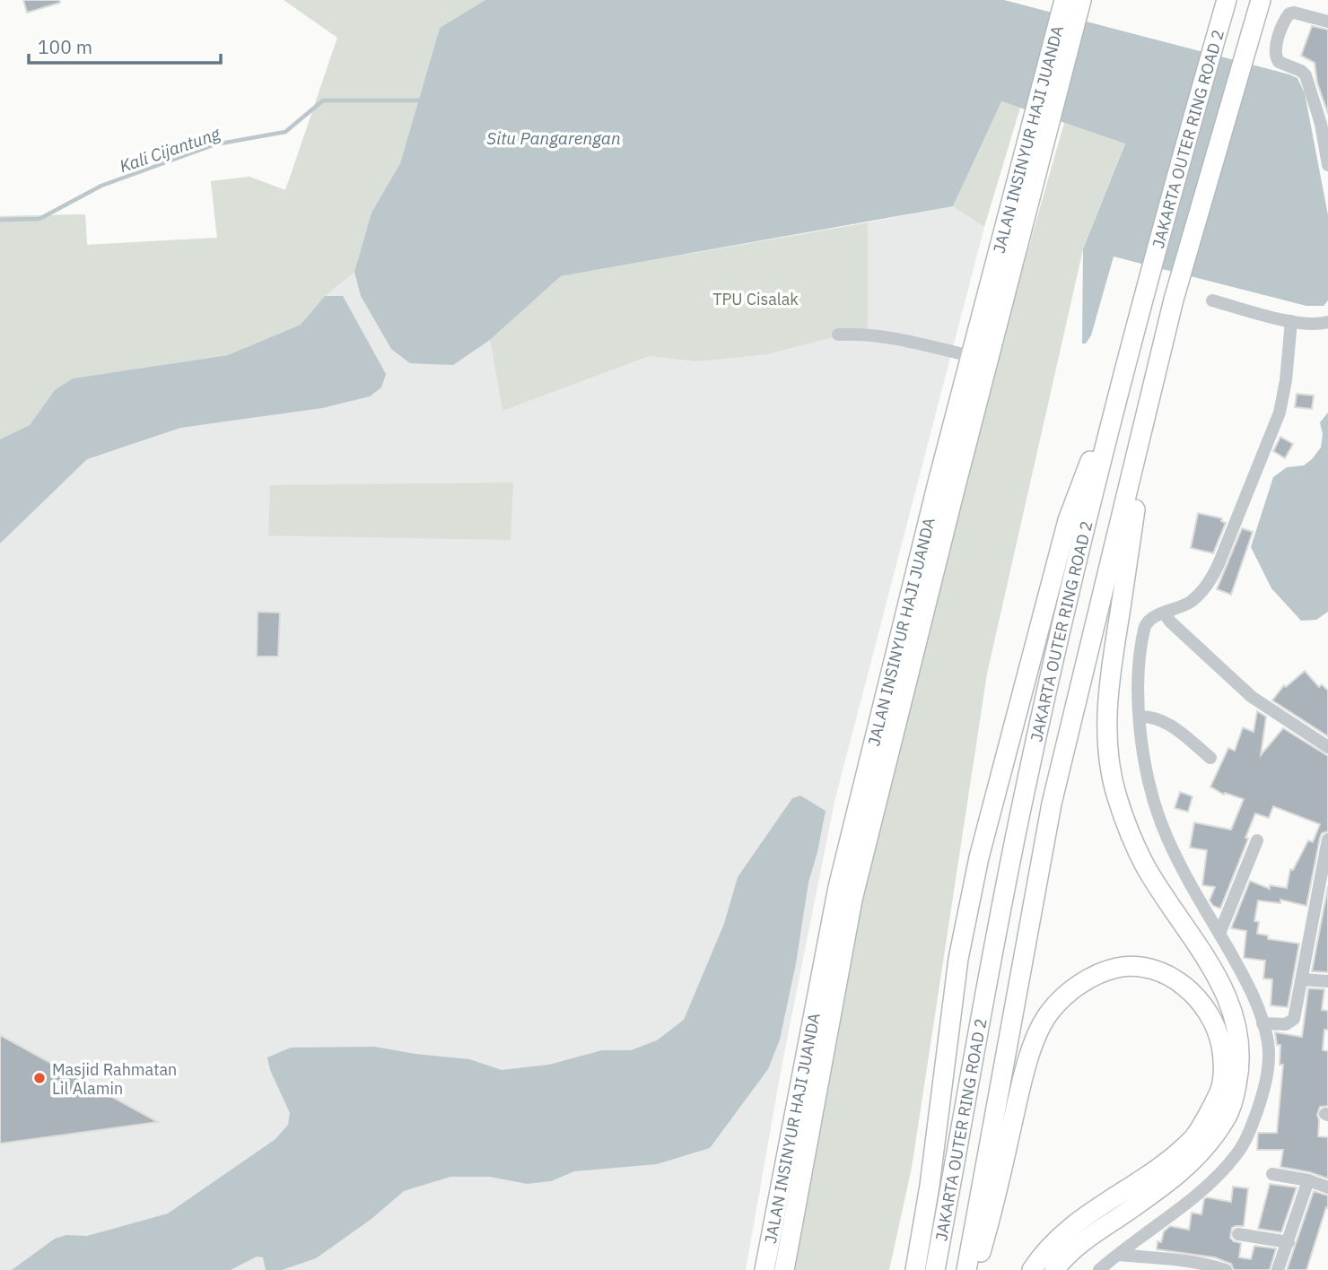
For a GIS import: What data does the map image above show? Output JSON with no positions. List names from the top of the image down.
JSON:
{
  "streets": {
    "highway": ["JAKARTA OUTER RING ROAD 2", "JALAN INSINYUR HAJI JUANDA"]
  },
  "water": ["Situ Pangarengan", "Kali Cijantung"],
  "parks": ["TPU Cisalak"],
  "places": ["Masjid Rahmatan Lil Alamin"],
  "scale_bar": "100 m"
}
